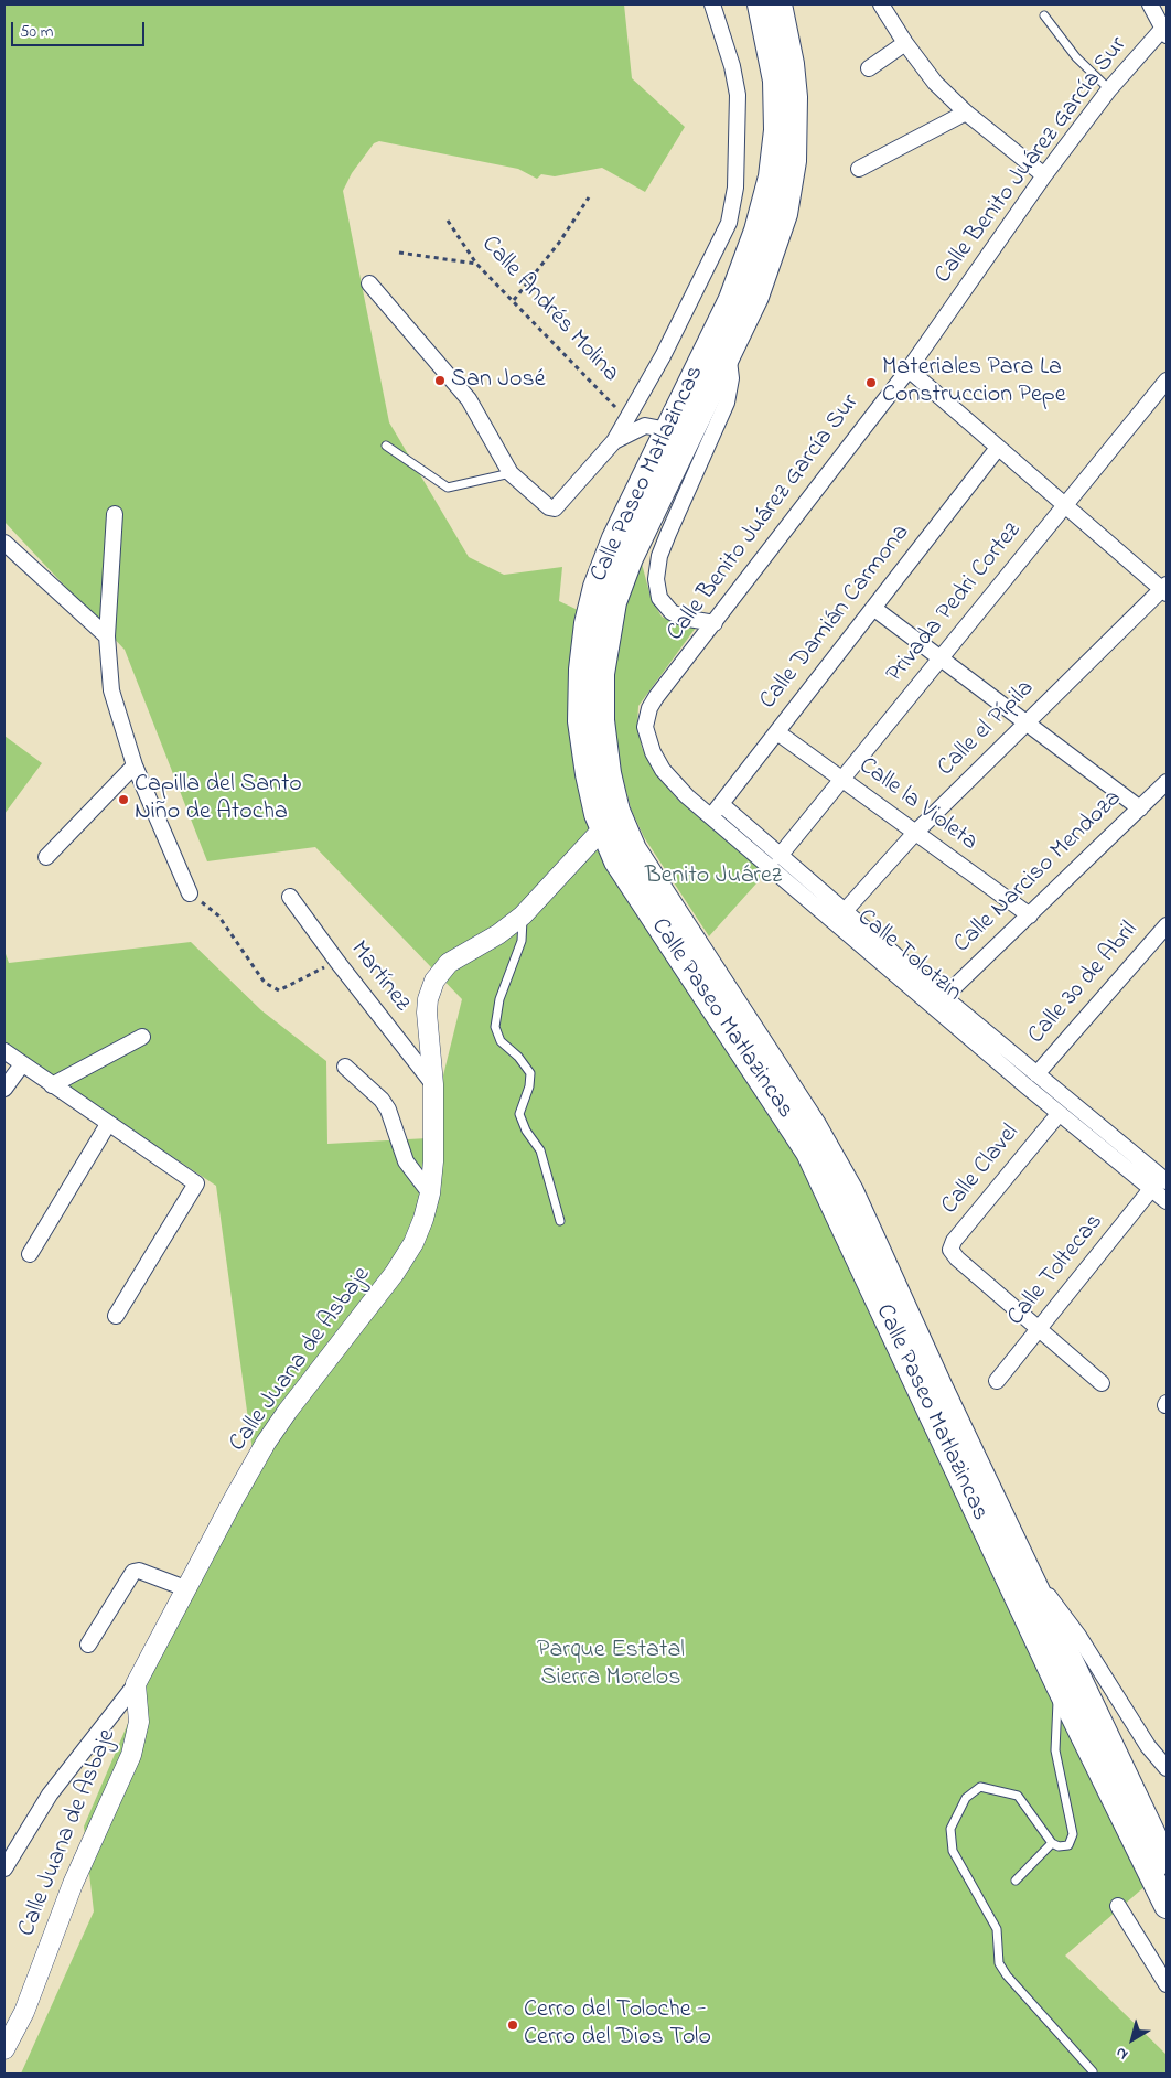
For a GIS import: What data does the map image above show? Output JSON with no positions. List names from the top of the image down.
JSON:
{
  "streets": {
    "highway": ["Calle Paseo Matlazincas"],
    "street": [
      "Calle Benito Juárez García Sur",
      "Privada Pedri Cortez",
      "Calle Damián Carmona",
      "Calle el Pípila",
      "Calle la Violeta",
      "Calle Narciso Mendoza",
      "Calle Tolotzin",
      "Martínez",
      "Calle 30 de Abril",
      "Calle Clavel",
      "Calle Toltecas",
      "Calle Juana de Asbaje"
    ],
    "path": ["Calle Andrés Molina"]
  },
  "crossings": [
    ["Calle Benito Juárez García Sur", "Calle Tolotzin"],
    ["Calle Paseo Matlazincas", "Calle Juana de Asbaje"],
    ["Privada Pedri Cortez", "Calle la Violeta"],
    ["Privada Pedri Cortez", "Calle Tolotzin"],
    ["Calle Damián Carmona", "Calle la Violeta"],
    ["Calle Damián Carmona", "Calle Tolotzin"],
    ["Calle el Pípila", "Calle la Violeta"],
    ["Calle el Pípila", "Calle Tolotzin"],
    ["Calle la Violeta", "Calle Narciso Mendoza"],
    ["Calle Narciso Mendoza", "Calle Tolotzin"],
    ["Calle Tolotzin", "Calle 30 de Abril"],
    ["Calle Tolotzin", "Calle Clavel"],
    ["Calle Tolotzin", "Calle Toltecas"],
    ["Martínez", "Calle Juana de Asbaje"],
    ["Calle Clavel", "Calle Toltecas"]
  ],
  "parks": ["Benito Juárez", "Parque Estatal Sierra Morelos"],
  "places": [
    "San José",
    "Materiales Para La Construccion Pepe",
    "Capilla del Santo Niño de Atocha",
    "Cerro del Toloche - Cerro del Dios Tolo"
  ],
  "scale_bar": "50 m",
  "north": "bottom left"
}
